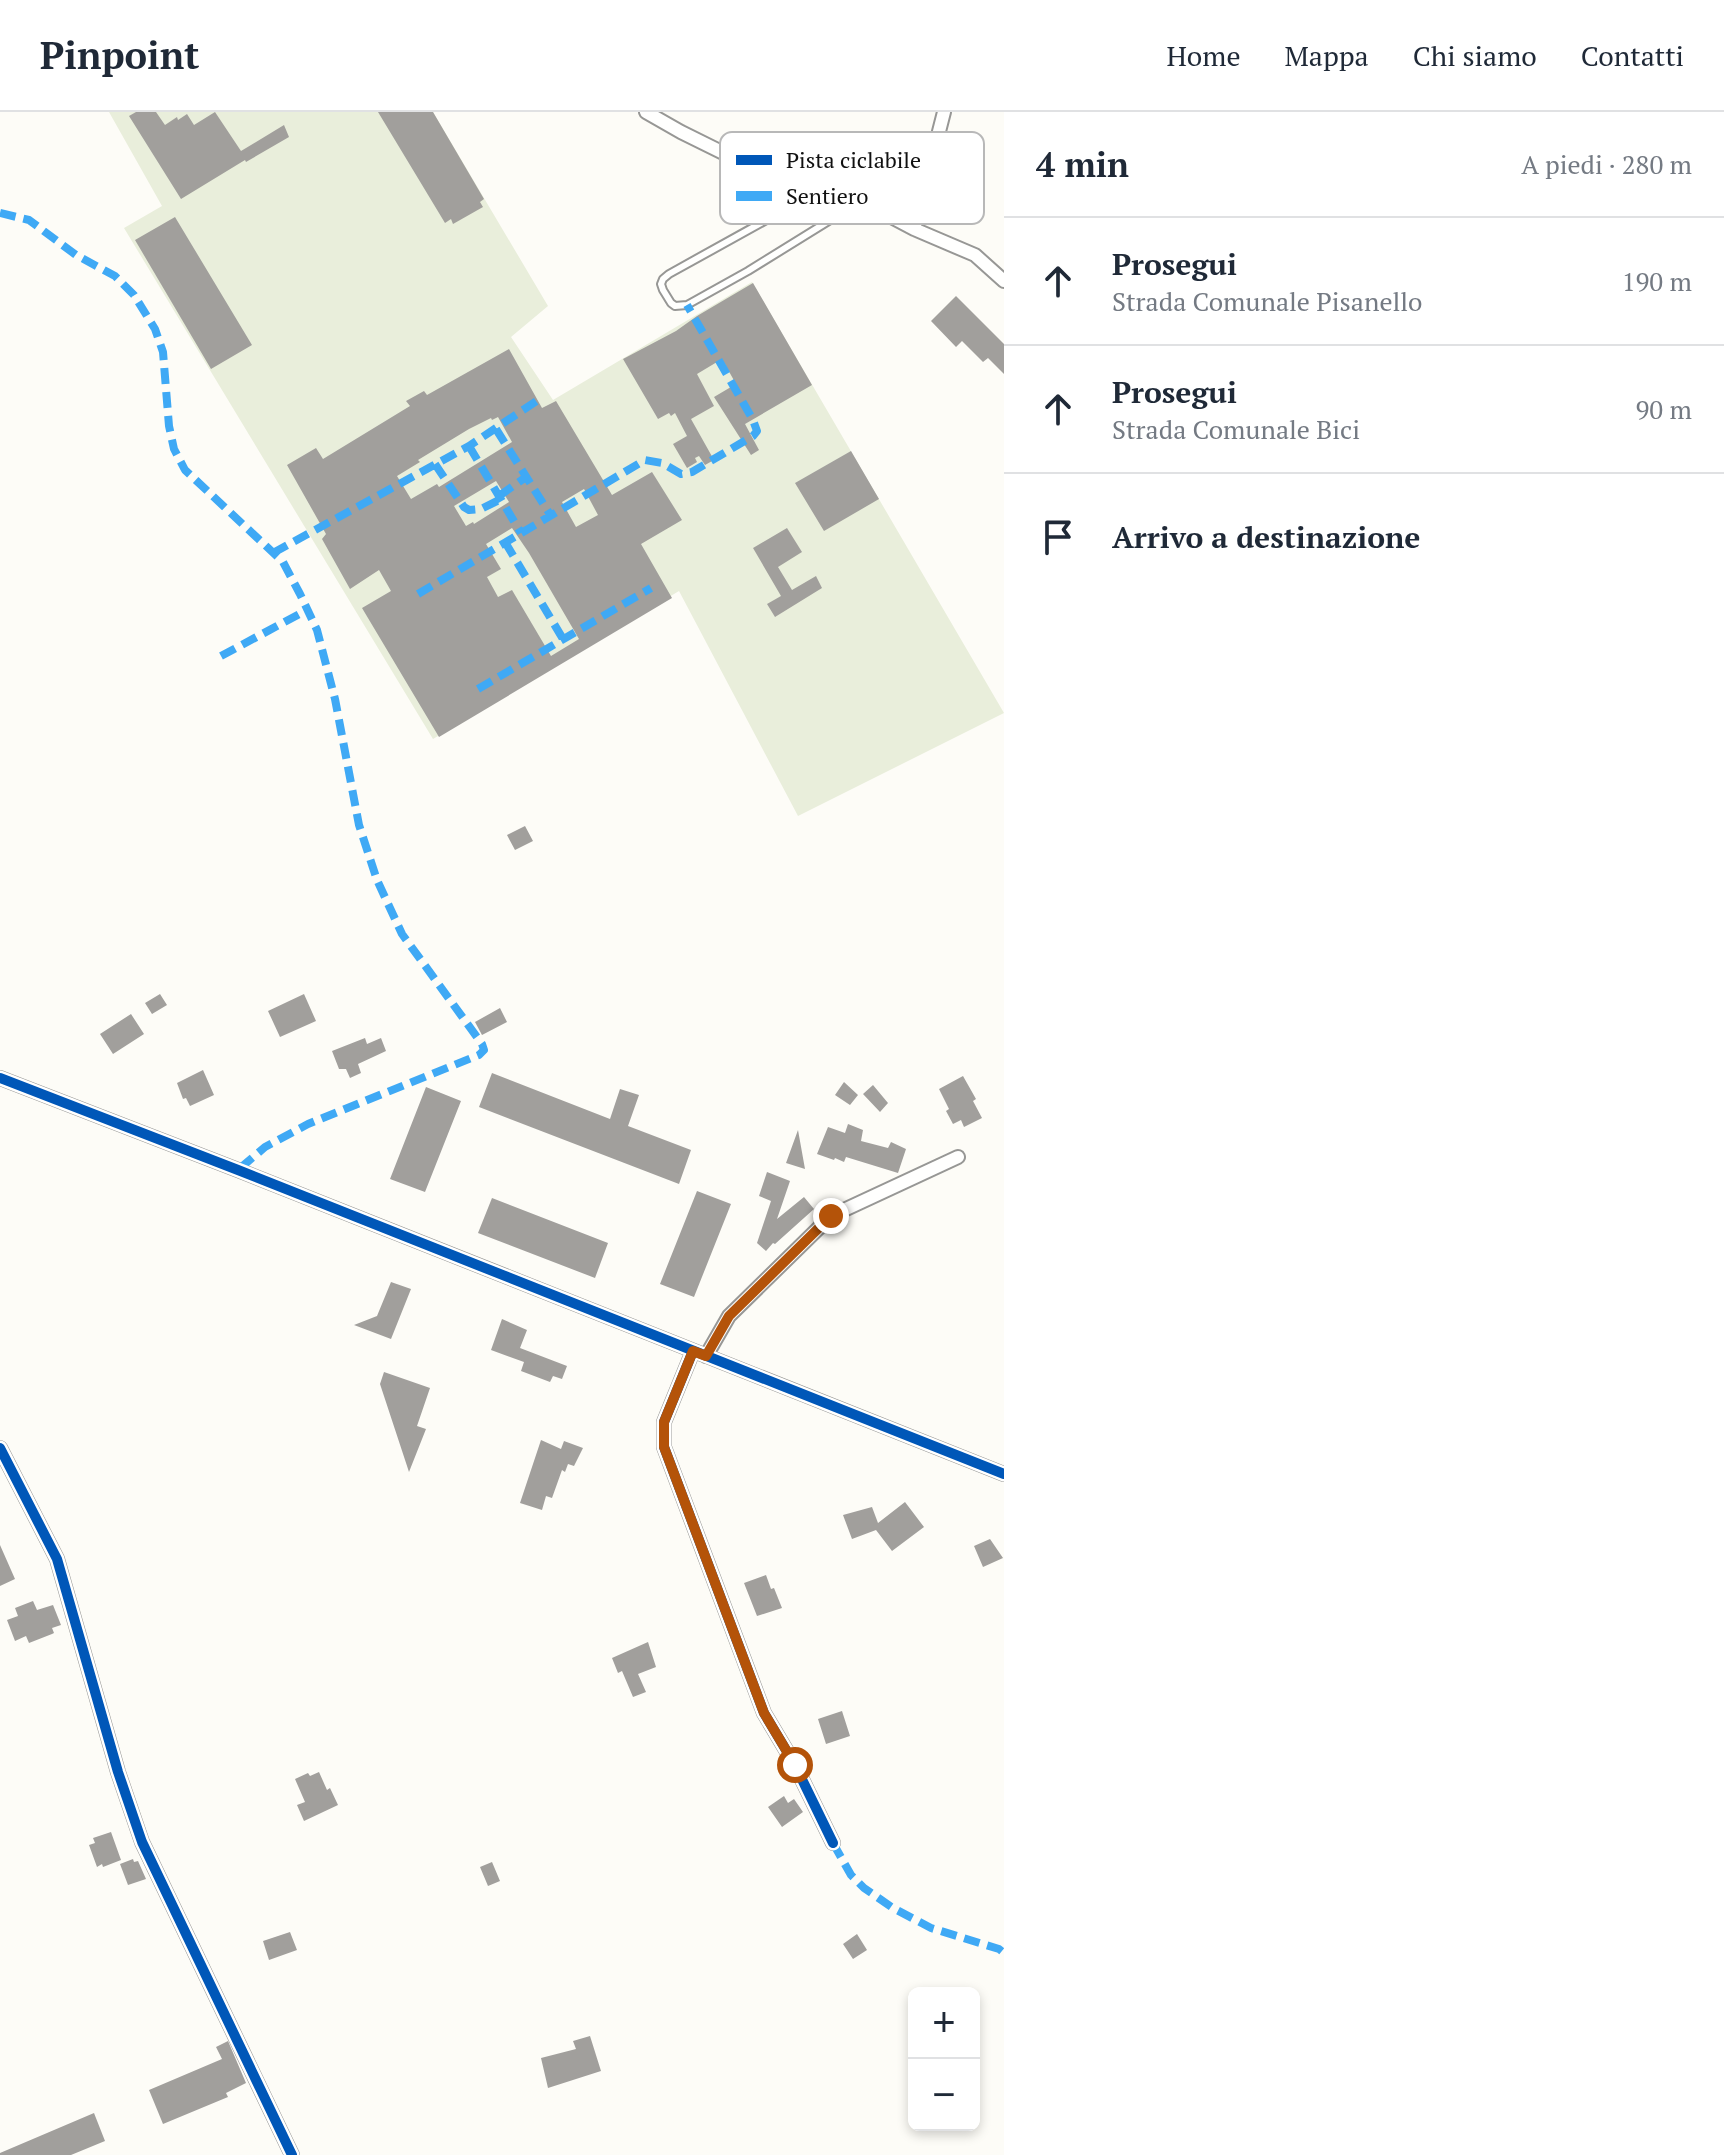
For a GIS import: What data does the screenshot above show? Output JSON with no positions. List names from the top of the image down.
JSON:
{
  "legend": ["Pista ciclabile", "Sentiero"],
  "page": {
    "header": "Pinpoint",
    "nav": [
      "Home",
      "Mappa",
      "Chi siamo",
      "Contatti"
    ],
    "heading": ["4 min", "A piedi · 280 m"],
    "list": [
      ["Prosegui", "Strada Comunale Pisanello", "190 m"],
      ["Prosegui", "Strada Comunale Bici", "90 m"],
      "Arrivo a destinazione"
    ],
    "map_buttons": ["+", "−"]
  }
}
